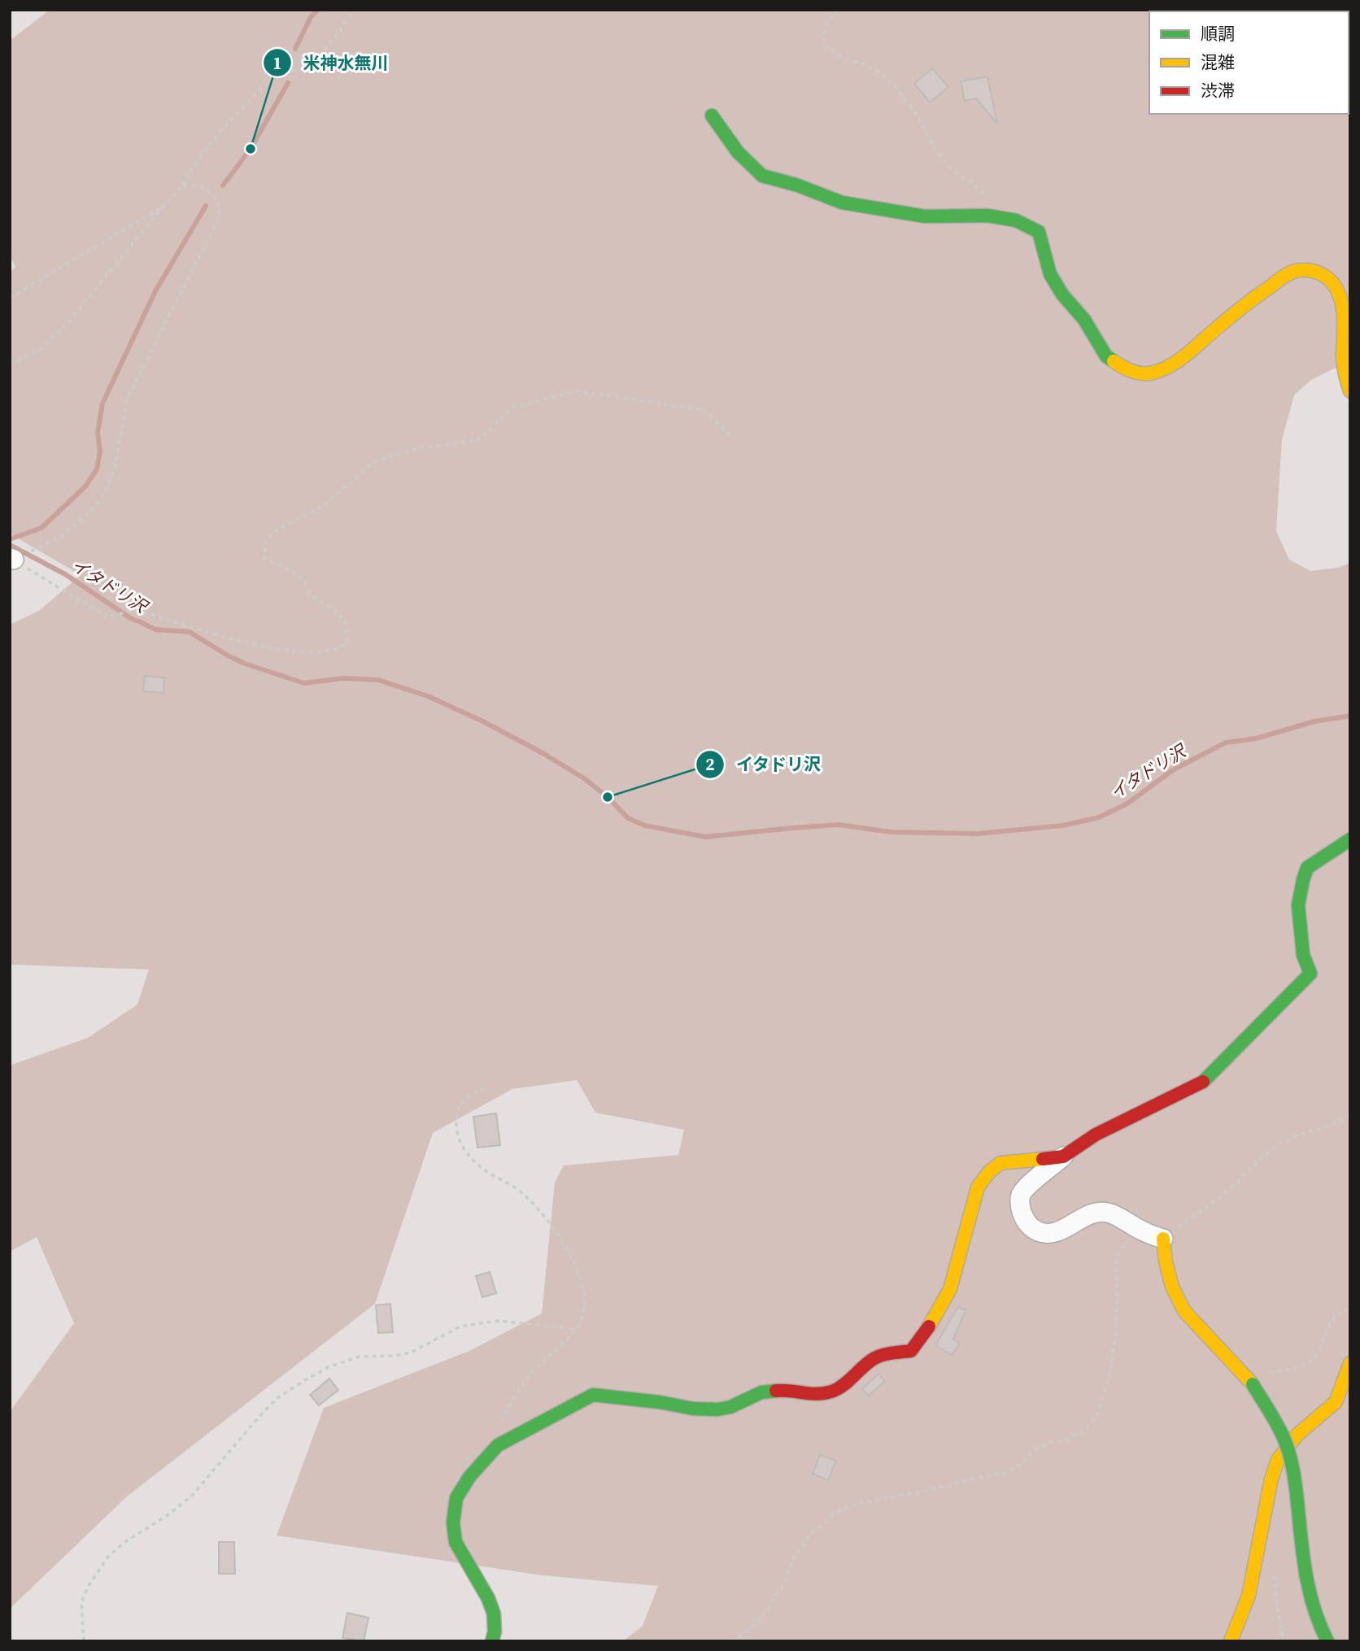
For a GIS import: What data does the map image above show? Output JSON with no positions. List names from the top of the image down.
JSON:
{
  "water": ["イタドリ沢"],
  "places": ["米神水無川", "イタドリ沢"],
  "legend": ["順調", "混雑", "渋滞"]
}
